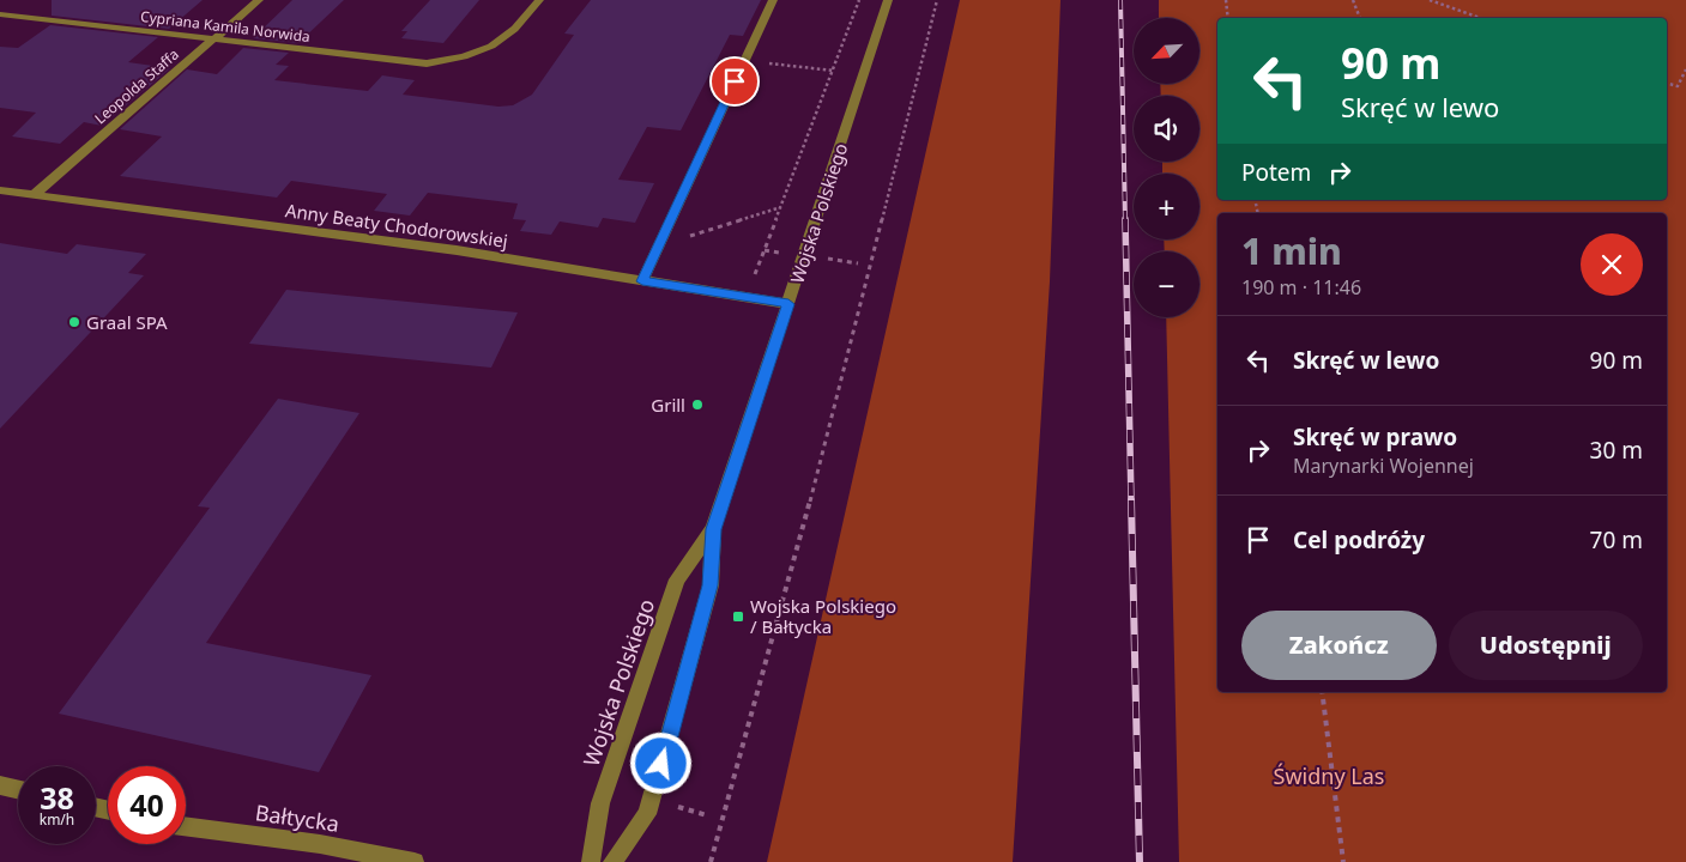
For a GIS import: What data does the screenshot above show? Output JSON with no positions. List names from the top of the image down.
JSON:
{
  "streets": {
    "street": [
      "Cypriana Kamila Norwida",
      "Leopolda Staffa",
      "Wojska Polskiego",
      "Anny Beaty Chodorowskiej",
      "Bałtycka"
    ]
  },
  "crossings": [
    ["Cypriana Kamila Norwida", "Leopolda Staffa"],
    ["Leopolda Staffa", "Anny Beaty Chodorowskiej"],
    ["Wojska Polskiego", "Anny Beaty Chodorowskiej"]
  ],
  "parks": ["Świdny Las"],
  "places": {
    "other": ["Graal SPA", "Grill"],
    "transit": ["Wojska Polskiego / Bałtycka"]
  },
  "north": "bottom left",
  "page": {
    "map_buttons": ["+", "−"],
    "turn": ["90 m", "Skręć w lewo"],
    "then": "Potem",
    "heading": ["1 min", "190 m · 11:46"],
    "list": [
      {
        "name": "Skręć w lewo",
        "value": "90 m"
      },
      {
        "name": "Skręć w prawo",
        "note": "Marynarki Wojennej",
        "value": "30 m"
      },
      {
        "name": "Cel podróży",
        "value": "70 m"
      }
    ],
    "buttons": ["Zakończ", "Udostępnij"],
    "speed": "38 km/h",
    "limit": "40"
  }
}
